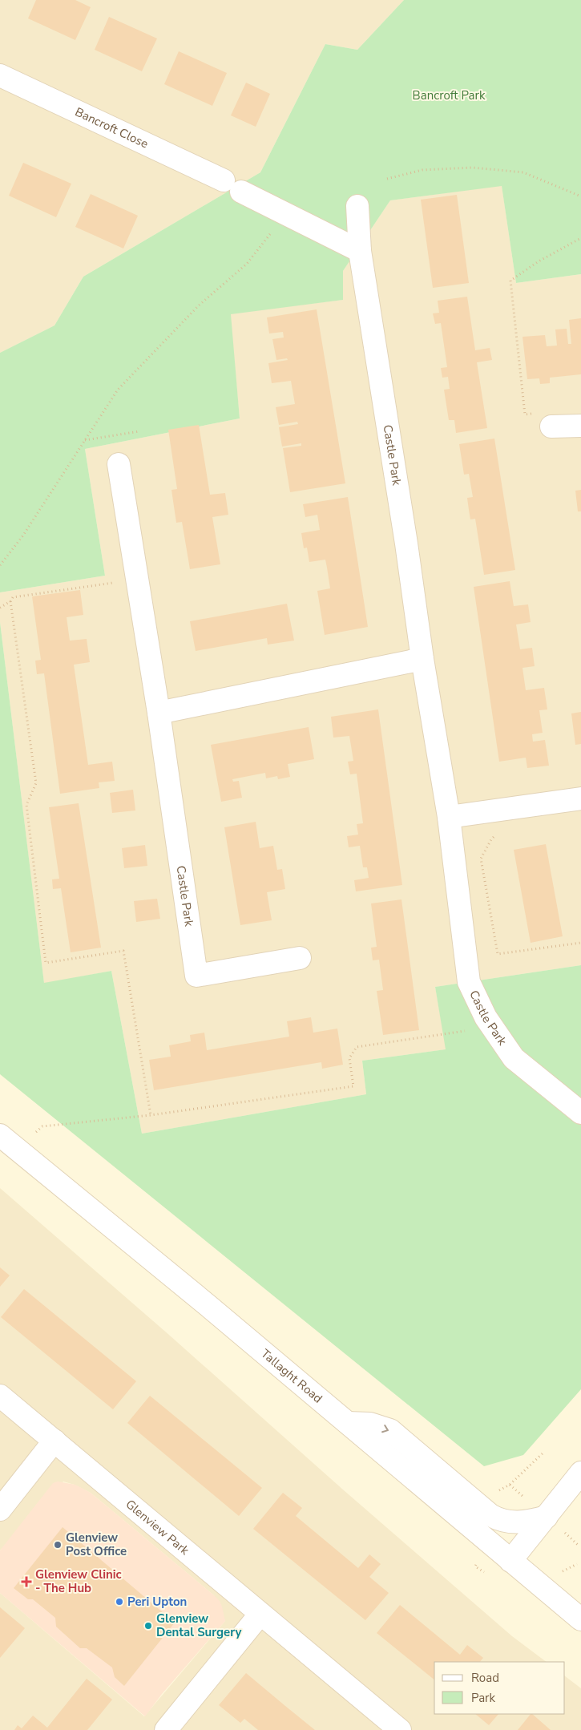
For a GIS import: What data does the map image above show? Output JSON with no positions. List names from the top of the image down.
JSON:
{
  "streets": {
    "street": [
      "Bancroft Close",
      "Castle Park",
      "Tallaght Road",
      "Glenview Park"
    ]
  },
  "crossings": [
    ["Bancroft Close", "Castle Park"]
  ],
  "parks": ["Bancroft Park"],
  "places": {
    "other": ["Glenview Post Office", "Peri Upton", "Glenview Dental Surgery"],
    "health": ["Glenview Clinic - The Hub"]
  },
  "legend": ["Road", "Park"]
}
